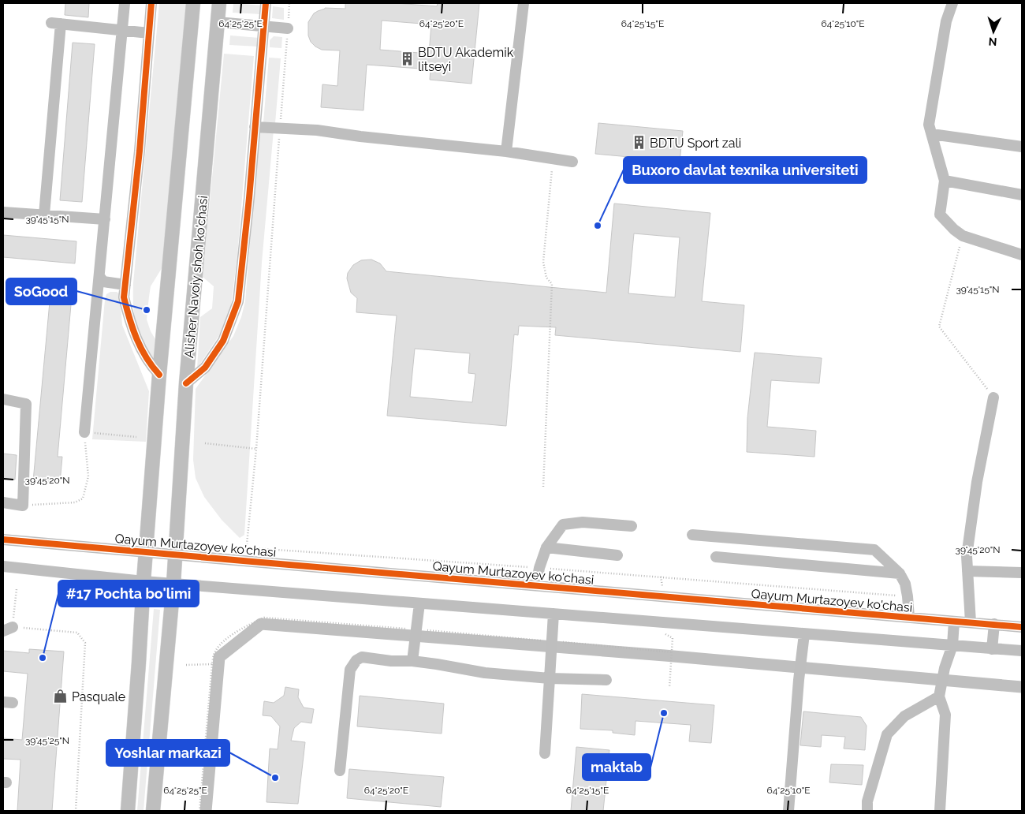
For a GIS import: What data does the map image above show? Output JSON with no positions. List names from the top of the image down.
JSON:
{
  "streets": {
    "main road": ["Alisher Navoiy shoh ko'chasi"],
    "street": ["Qayum Murtazoyev ko'chasi"]
  },
  "crossings": [
    ["Alisher Navoiy shoh ko'chasi", "Qayum Murtazoyev ko'chasi"]
  ],
  "places": {
    "building": ["BDTU Akademik litseyi", "BDTU Sport zali"],
    "other": [
      "Buxoro davlat texnika universiteti",
      "SoGood",
      "#17 Pochta bo'limi",
      "maktab",
      "Yoshlar markazi"
    ],
    "shop": ["Pasquale"]
  },
  "north": "bottom",
  "coordinates": [
    "64°25'25\"E",
    "64°25'20\"E",
    "64°25'15\"E",
    "64°25'10\"E",
    "39°45'15\"N",
    "39°45'20\"N",
    "39°45'25\"N"
  ]
}
